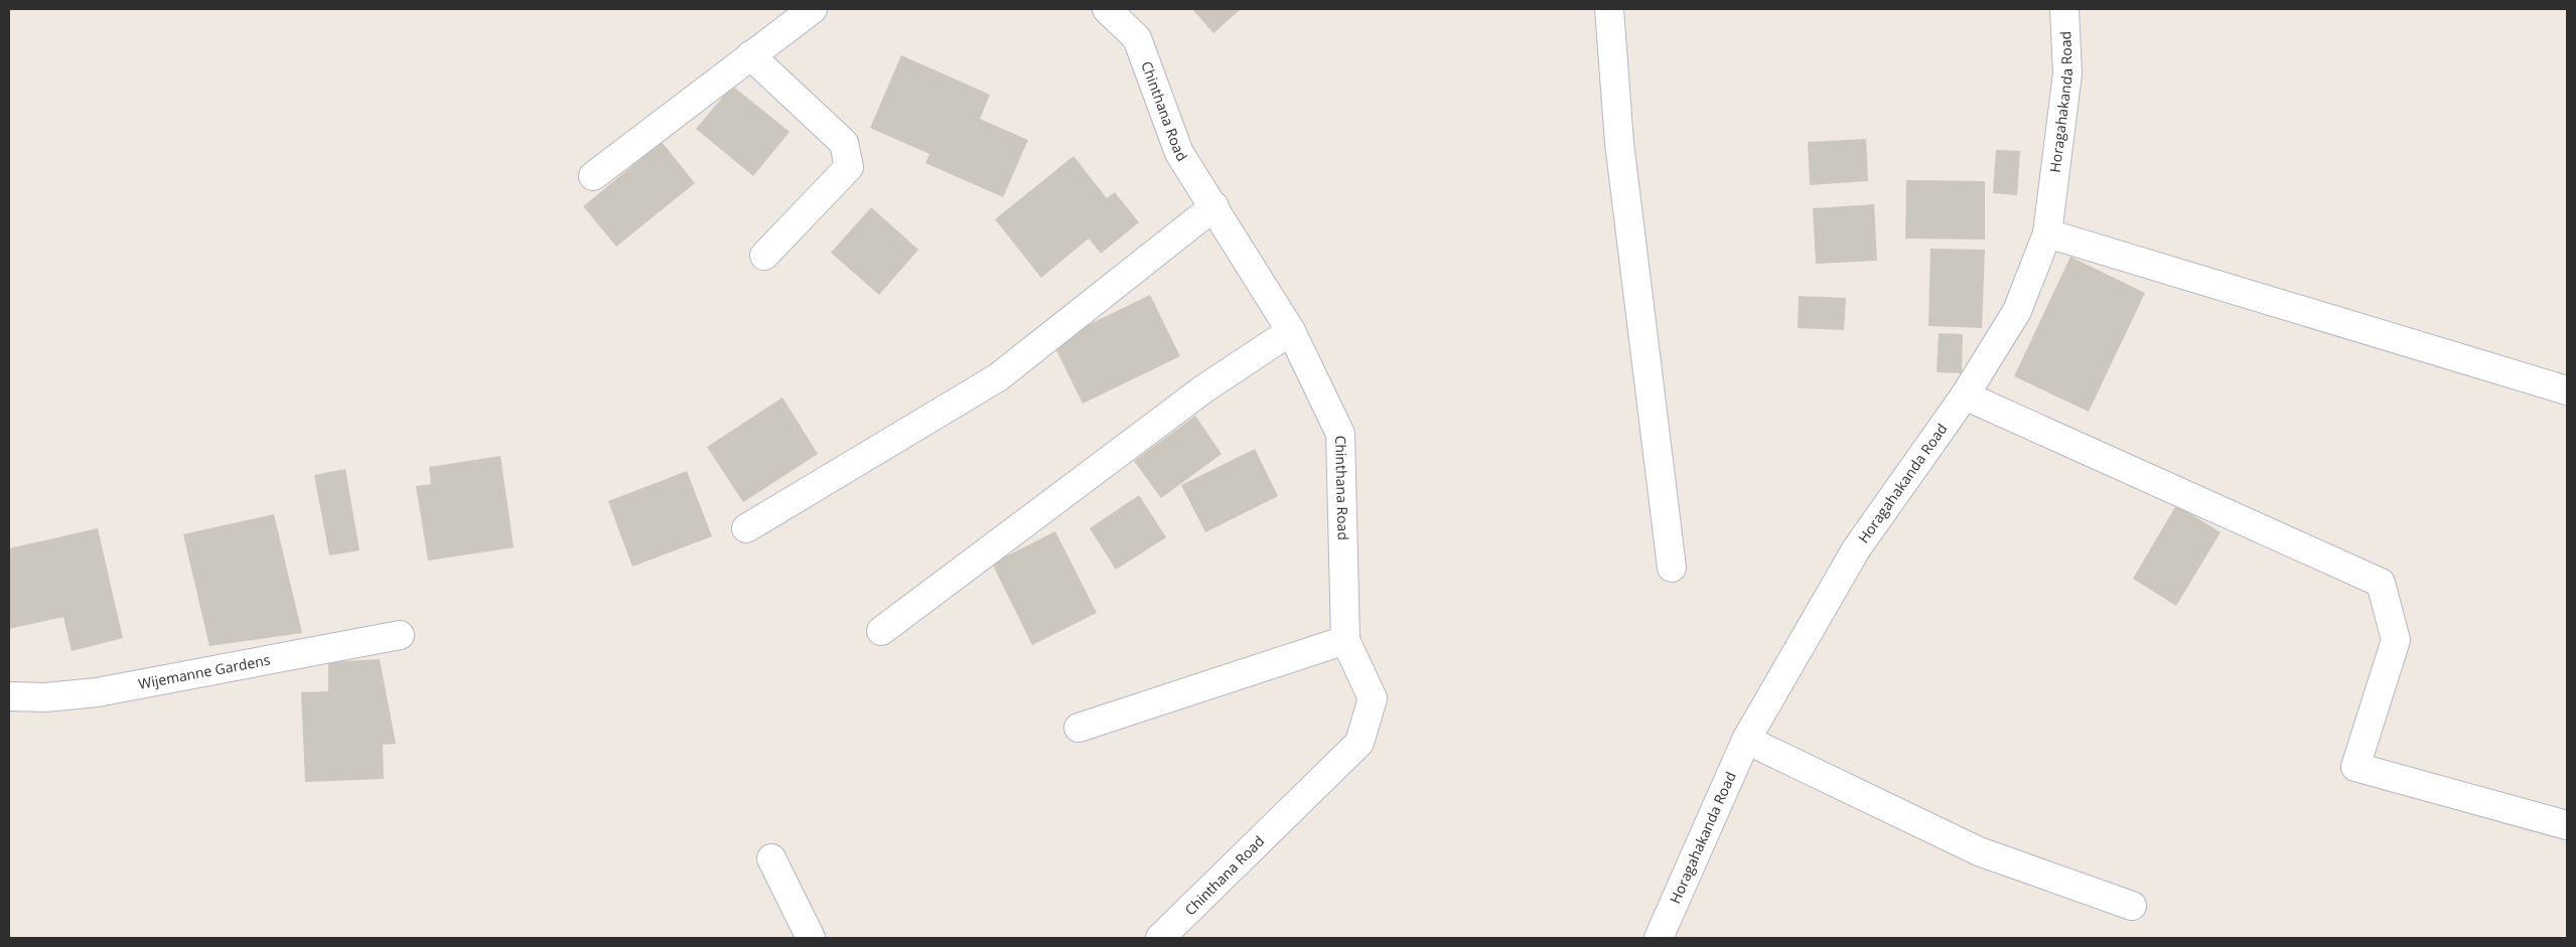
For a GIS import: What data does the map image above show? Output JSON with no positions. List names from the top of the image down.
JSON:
{
  "streets": {
    "street": ["Horagahakanda Road", "Chinthana Road", "Wijemanne Gardens"]
  }
}
